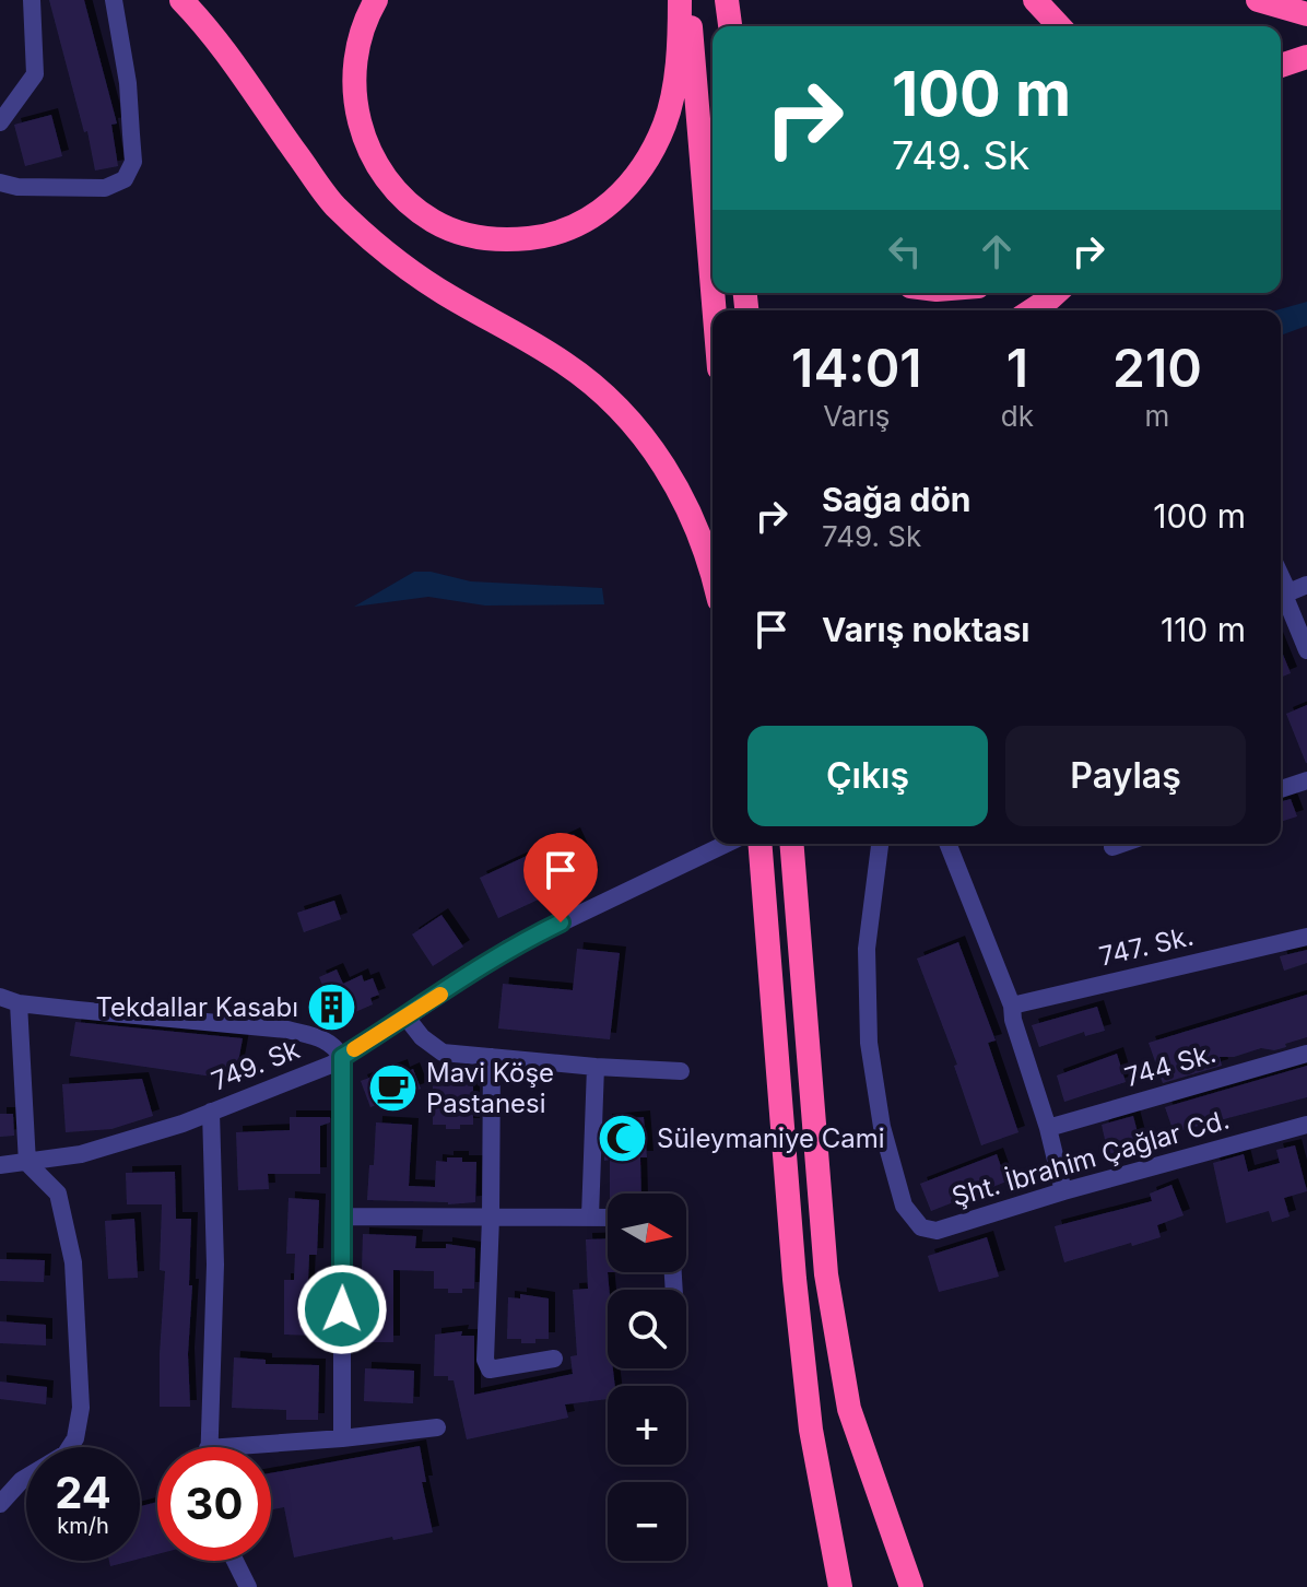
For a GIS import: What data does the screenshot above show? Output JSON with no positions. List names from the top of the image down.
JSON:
{
  "streets": {
    "street": [
      "747. Sk.",
      "749. Sk",
      "744 Sk.",
      "Şht. İbrahim Çağlar Cd."
    ]
  },
  "places": {
    "building": ["Tekdallar Kasabı"],
    "cafe": ["Mavi Köşe Pastanesi"],
    "mosque": ["Süleymaniye Cami"]
  },
  "north": "right",
  "page": {
    "turn": ["100 m", "749. Sk"],
    "eta": [
      "14:01",
      "Varış",
      "1",
      "dk",
      "210",
      "m"
    ],
    "list": [
      {
        "name": "Sağa dön",
        "note": "749. Sk",
        "value": "100 m"
      },
      {
        "name": "Varış noktası",
        "value": "110 m"
      }
    ],
    "buttons": ["Çıkış", "Paylaş"],
    "map_buttons": ["+", "−"],
    "speed": "24 km/h",
    "limit": "30"
  }
}
